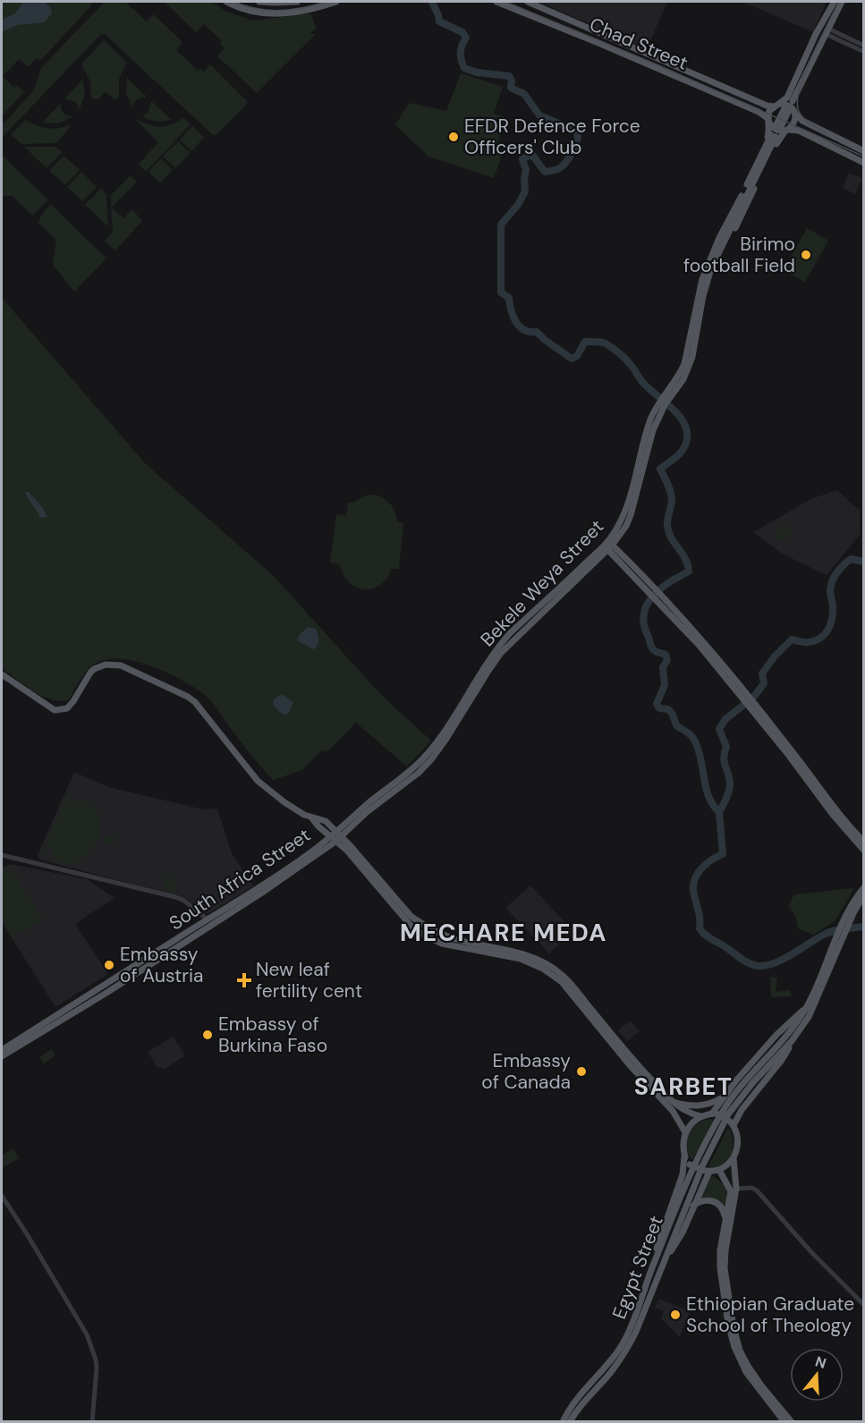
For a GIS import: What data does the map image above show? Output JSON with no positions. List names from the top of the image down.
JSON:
{
  "streets": {
    "main road": [
      "Chad Street",
      "Bekele Weya Street",
      "South Africa Street",
      "Egypt Street"
    ]
  },
  "districts": ["MECHARE MEDA", "SARBET"],
  "places": {
    "other": [
      "EFDR Defence Force Officers' Club",
      "Birimo football Field",
      "Embassy of Austria",
      "Embassy of Burkina Faso",
      "Embassy of Canada",
      "Ethiopian Graduate School of Theology"
    ],
    "health": ["New leaf fertility cent"]
  },
  "north": "top"
}
